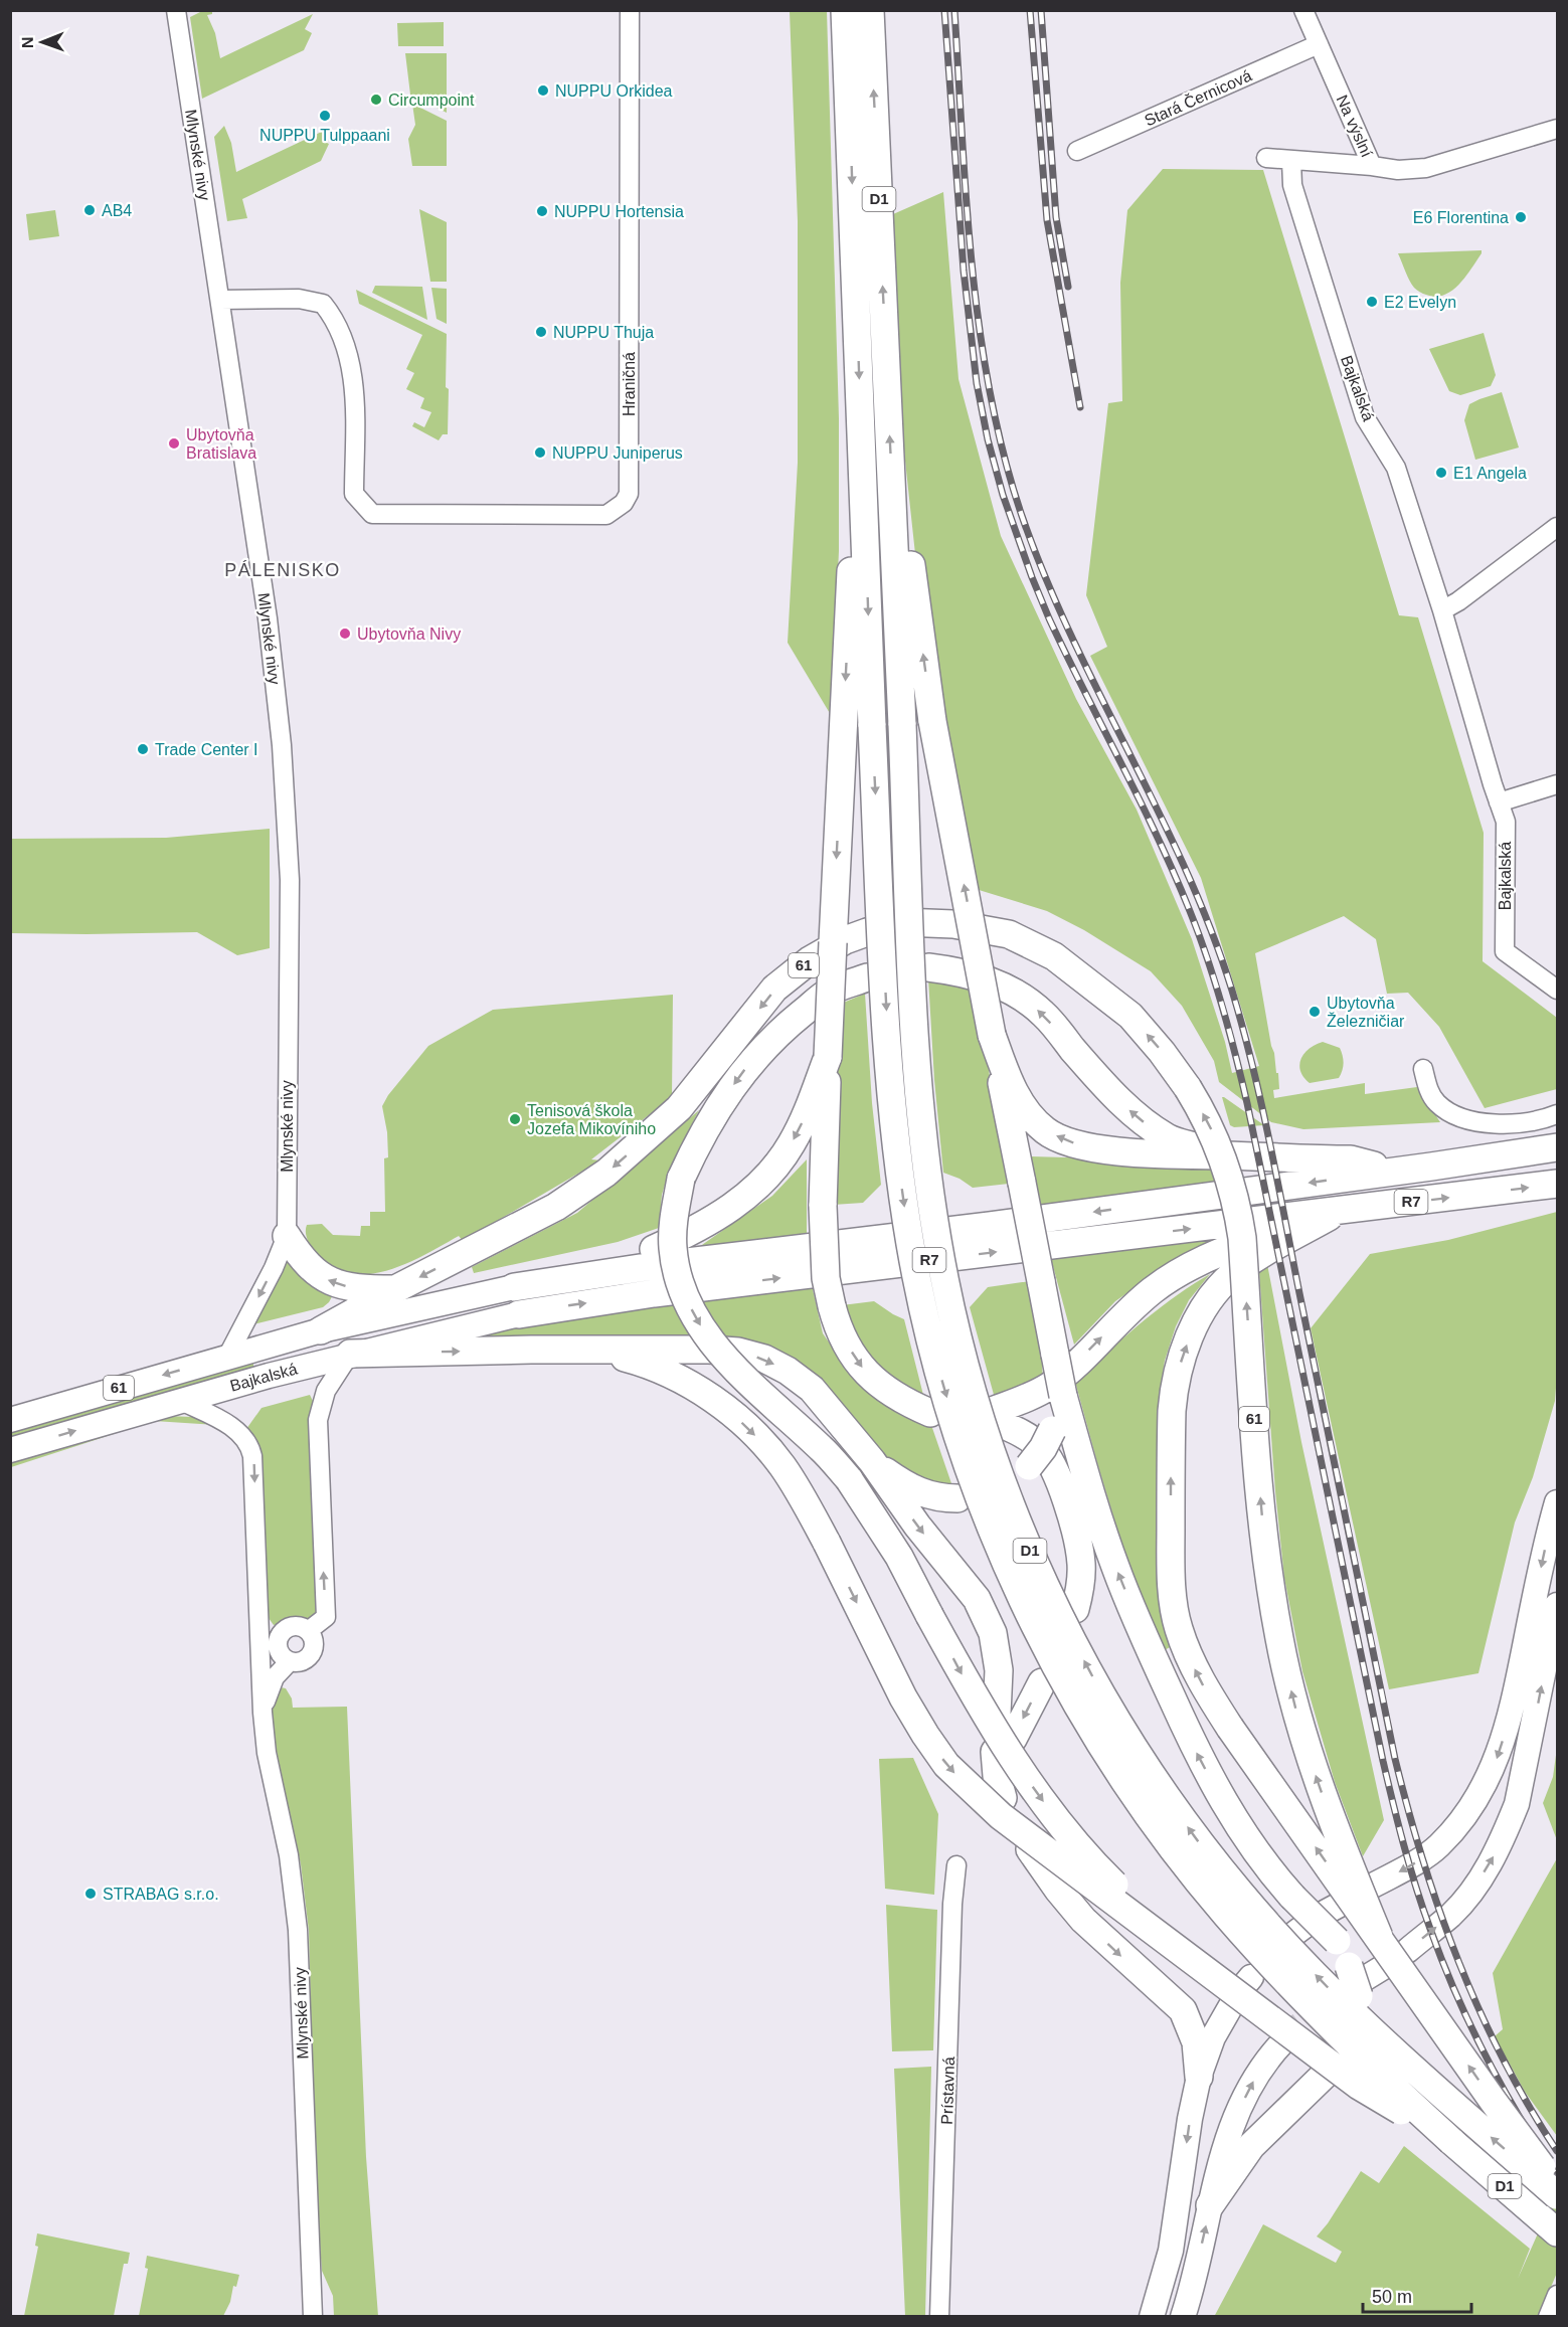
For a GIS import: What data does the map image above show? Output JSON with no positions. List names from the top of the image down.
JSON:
{
  "streets": {
    "highway": ["D1", "61", "R7"],
    "main road": ["Bajkalská"],
    "street": [
      "Stará Černicová",
      "Na výslní",
      "Mlynské nivy",
      "Hraničná",
      "Prístavná"
    ]
  },
  "crossings": [
    ["Stará Černicová", "Na výslní"],
    ["Mlynské nivy", "Hraničná"],
    ["Mlynské nivy", "Bajkalská"],
    ["Bajkalská", "61"],
    ["Bajkalská", "R7"]
  ],
  "districts": ["PÁLENISKO"],
  "places": [
    "NUPPU Orkidea",
    "Circumpoint",
    "NUPPU Tulppaani",
    "AB4",
    "NUPPU Hortensia",
    "E6 Florentina",
    "E2 Evelyn",
    "NUPPU Thuja",
    "Ubytovňa Bratislava",
    "NUPPU Juniperus",
    "E1 Angela",
    "Ubytovňa Nivy",
    "Trade Center I",
    "Ubytovňa Železničiar",
    "Tenisová škola Jozefa Mikovíniho",
    "STRABAG s.r.o."
  ],
  "scale_bar": "50 m",
  "north": "left"
}
